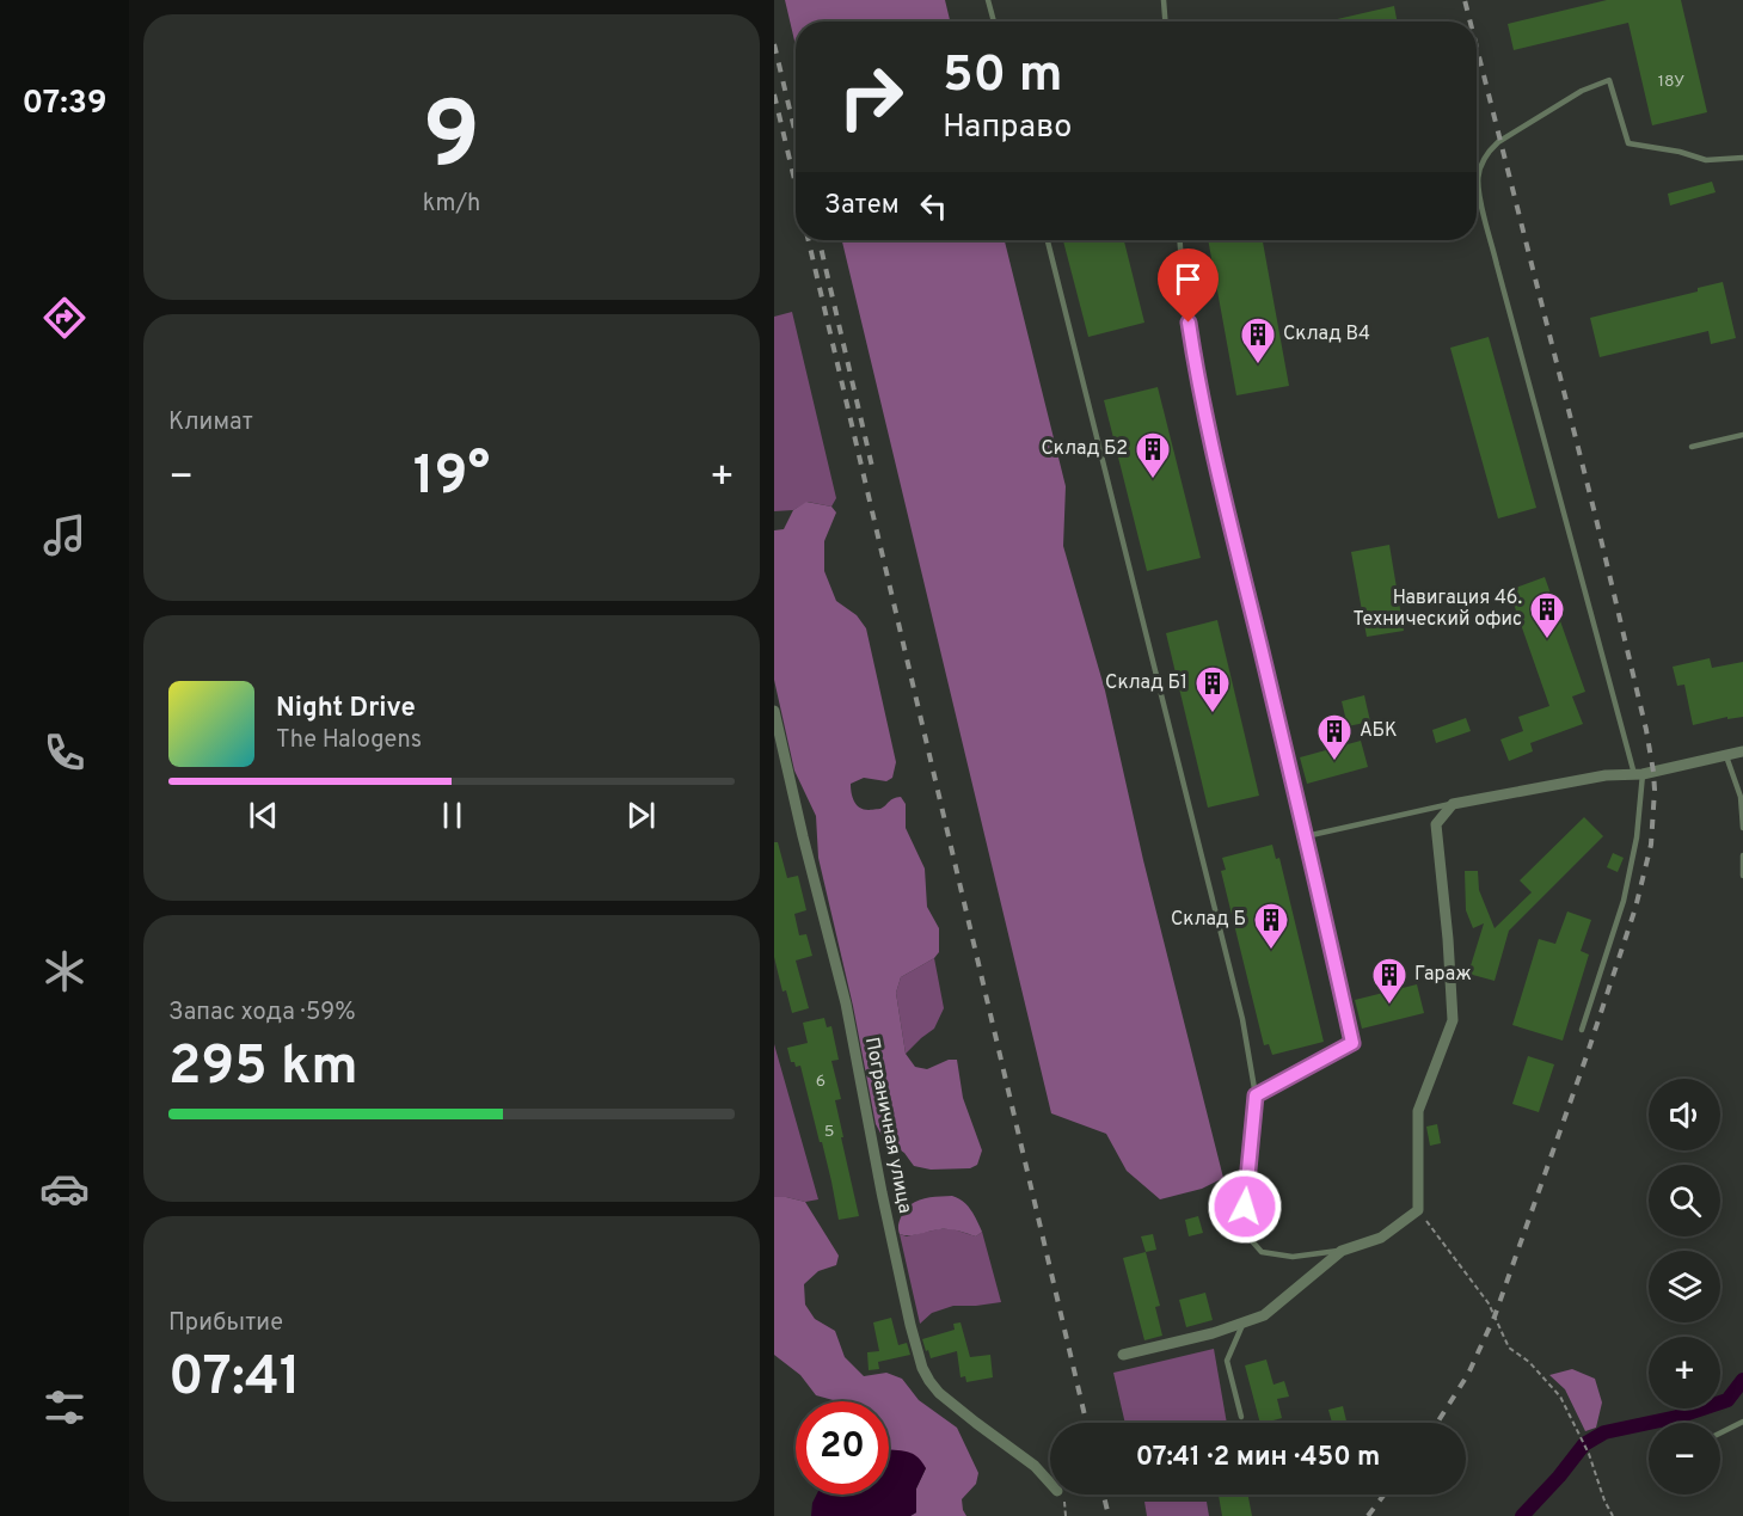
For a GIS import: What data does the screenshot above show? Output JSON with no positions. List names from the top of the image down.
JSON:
{
  "streets": {
    "street": ["Пограничная улица"]
  },
  "places": {
    "building": [
      "Склад В4",
      "Склад Б2",
      "Навигация 46. Технический офис",
      "Склад Б1",
      "АБК",
      "Склад Б",
      "Гараж"
    ]
  },
  "house_numbers": ["18У", "6", "5"],
  "page": {
    "tabs": "07:39",
    "tile": [
      ["9", "km/h"],
      "Климат",
      ["Запас хода · 59%", "295 km"],
      ["Прибытие", "07:41"]
    ],
    "turn": ["50 m", "Направо"],
    "then": "Затем",
    "heat": ["−", "19°", "+"],
    "song": ["Night Drive", "The Halogens"],
    "map_buttons": ["+", "−"],
    "limit": "20",
    "trip": "07:41 · 2 мин · 450 m"
  }
}
